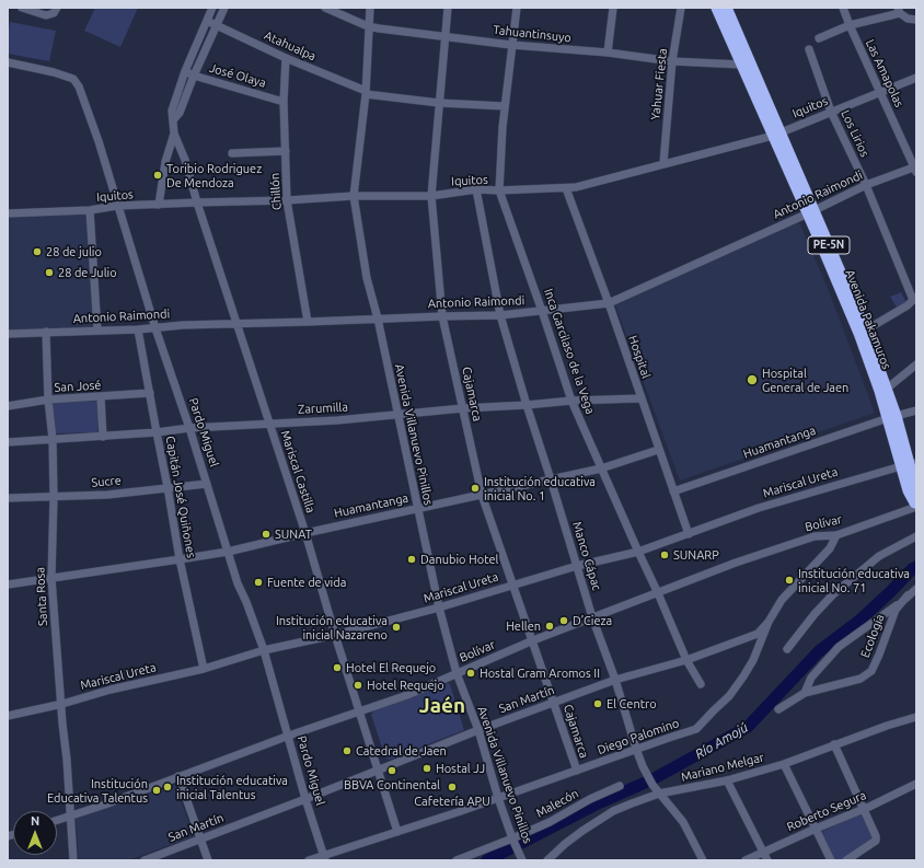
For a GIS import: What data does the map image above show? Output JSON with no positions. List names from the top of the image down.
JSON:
{
  "streets": {
    "highway": ["PE-5N", "Avenida Pakamuros"],
    "street": [
      "Tahuantinsuyo",
      "Atahualpa",
      "Las Amapolas",
      "José Olaya",
      "Yahuar Fiesta",
      "Iquitos",
      "Los Lirios",
      "Chillón",
      "Antonio Raimondi",
      "Inca Garcilaso de la Vega",
      "Hospital",
      "San José",
      "Cajamarca",
      "Zarumilla",
      "Pardo Miguel",
      "Avenida Villanuevo Pinillos",
      "Huamantanga",
      "Mariscal Castilla",
      "Sucre",
      "Mariscal Ureta",
      "Capitán José Quiñones",
      "Bolívar",
      "Manco Cápac",
      "Santa Rosa",
      "Ecología",
      "San Martín",
      "Diego Palomino",
      "Mariano Melgar",
      "Malecón",
      "Roberto Segura"
    ]
  },
  "crossings": [
    ["Tahuantinsuyo", "Yahuar Fiesta"],
    ["Tahuantinsuyo", "Avenida Pakamuros"],
    ["Tahuantinsuyo", "Inca Garcilaso de la Vega"],
    ["Tahuantinsuyo", "Cajamarca"],
    ["Tahuantinsuyo", "Avenida Villanuevo Pinillos"],
    ["Atahualpa", "Chillón"],
    ["Atahualpa", "Inca Garcilaso de la Vega"],
    ["Atahualpa", "Cajamarca"],
    ["Atahualpa", "Avenida Villanuevo Pinillos"],
    ["Atahualpa", "Mariscal Castilla"],
    ["Las Amapolas", "Iquitos"],
    ["Las Amapolas", "Antonio Raimondi"],
    ["José Olaya", "Chillón"],
    ["José Olaya", "Mariscal Castilla"],
    ["Yahuar Fiesta", "Iquitos"],
    ["Iquitos", "Los Lirios"],
    ["Iquitos", "Chillón"],
    ["Iquitos", "Avenida Pakamuros"],
    ["Iquitos", "Inca Garcilaso de la Vega"],
    ["Iquitos", "Hospital"],
    ["Iquitos", "Cajamarca"],
    ["Iquitos", "Pardo Miguel"],
    ["Iquitos", "Avenida Villanuevo Pinillos"],
    ["Iquitos", "Mariscal Castilla"],
    ["Iquitos", "Manco Cápac"],
    ["Los Lirios", "Antonio Raimondi"],
    ["Chillón", "Antonio Raimondi"],
    ["Antonio Raimondi", "Avenida Pakamuros"],
    ["Antonio Raimondi", "Inca Garcilaso de la Vega"],
    ["Antonio Raimondi", "Hospital"],
    ["Antonio Raimondi", "Cajamarca"],
    ["Antonio Raimondi", "Pardo Miguel"],
    ["Antonio Raimondi", "Avenida Villanuevo Pinillos"],
    ["Antonio Raimondi", "Mariscal Castilla"],
    ["Antonio Raimondi", "Capitán José Quiñones"],
    ["Antonio Raimondi", "Manco Cápac"],
    ["Antonio Raimondi", "Santa Rosa"],
    ["Avenida Pakamuros", "Huamantanga"],
    ["Avenida Pakamuros", "Mariscal Ureta"],
    ["Avenida Pakamuros", "Bolívar"],
    ["Inca Garcilaso de la Vega", "Zarumilla"],
    ["Inca Garcilaso de la Vega", "Huamantanga"],
    ["Inca Garcilaso de la Vega", "Mariscal Ureta"],
    ["Inca Garcilaso de la Vega", "Bolívar"],
    ["Inca Garcilaso de la Vega", "San Martín"],
    ["Hospital", "Zarumilla"],
    ["Hospital", "Huamantanga"],
    ["Hospital", "Mariscal Ureta"],
    ["San José", "Capitán José Quiñones"],
    ["San José", "Santa Rosa"],
    ["Cajamarca", "Zarumilla"],
    ["Cajamarca", "Huamantanga"],
    ["Cajamarca", "Mariscal Ureta"],
    ["Cajamarca", "Bolívar"],
    ["Cajamarca", "San Martín"],
    ["Cajamarca", "Diego Palomino"],
    ["Zarumilla", "Pardo Miguel"],
    ["Zarumilla", "Avenida Villanuevo Pinillos"],
    ["Zarumilla", "Mariscal Castilla"],
    ["Zarumilla", "Capitán José Quiñones"],
    ["Zarumilla", "Manco Cápac"],
    ["Zarumilla", "Santa Rosa"],
    ["Pardo Miguel", "Huamantanga"],
    ["Pardo Miguel", "Sucre"],
    ["Pardo Miguel", "Mariscal Ureta"],
    ["Pardo Miguel", "Bolívar"],
    ["Pardo Miguel", "San Martín"],
    ["Pardo Miguel", "Diego Palomino"],
    ["Avenida Villanuevo Pinillos", "Huamantanga"],
    ["Avenida Villanuevo Pinillos", "Mariscal Ureta"],
    ["Avenida Villanuevo Pinillos", "Bolívar"],
    ["Avenida Villanuevo Pinillos", "San Martín"],
    ["Avenida Villanuevo Pinillos", "Diego Palomino"],
    ["Avenida Villanuevo Pinillos", "Malecón"],
    ["Huamantanga", "Mariscal Castilla"],
    ["Huamantanga", "Capitán José Quiñones"],
    ["Huamantanga", "Manco Cápac"],
    ["Huamantanga", "Santa Rosa"],
    ["Mariscal Castilla", "Mariscal Ureta"],
    ["Mariscal Castilla", "Bolívar"],
    ["Mariscal Castilla", "San Martín"],
    ["Mariscal Castilla", "Diego Palomino"],
    ["Sucre", "Capitán José Quiñones"],
    ["Sucre", "Santa Rosa"],
    ["Mariscal Ureta", "Capitán José Quiñones"],
    ["Mariscal Ureta", "Manco Cápac"],
    ["Mariscal Ureta", "Santa Rosa"],
    ["Bolívar", "Manco Cápac"],
    ["Bolívar", "Santa Rosa"],
    ["Bolívar", "Diego Palomino"],
    ["Manco Cápac", "San Martín"],
    ["Manco Cápac", "Diego Palomino"],
    ["Manco Cápac", "Mariano Melgar"],
    ["San Martín", "Diego Palomino"]
  ],
  "districts": ["Jaén"],
  "water": ["Río Amojú"],
  "places": [
    "Toribio Rodriguez De Mendoza",
    "28 de julio",
    "28 de Julio",
    "Hospital General de Jaen",
    "Institución educativa inicial No. 1",
    "SUNAT",
    "SUNARP",
    "Danubio Hotel",
    "Institución educativa inicial No. 71",
    "Fuente de vida",
    "D’Cieza",
    "Hellen",
    "Institución educativa inicial Nazareno",
    "Hotel El Requejo",
    "Hostal Gram Aromos II",
    "Hotel Requejo",
    "El Centro",
    "Catedral de Jaen",
    "Hostal JJ",
    "BBVA Continental",
    "Institución educativa inicial Talentus",
    "Cafetería APU",
    "Institución Educativa Talentus"
  ],
  "north": "top"
}
